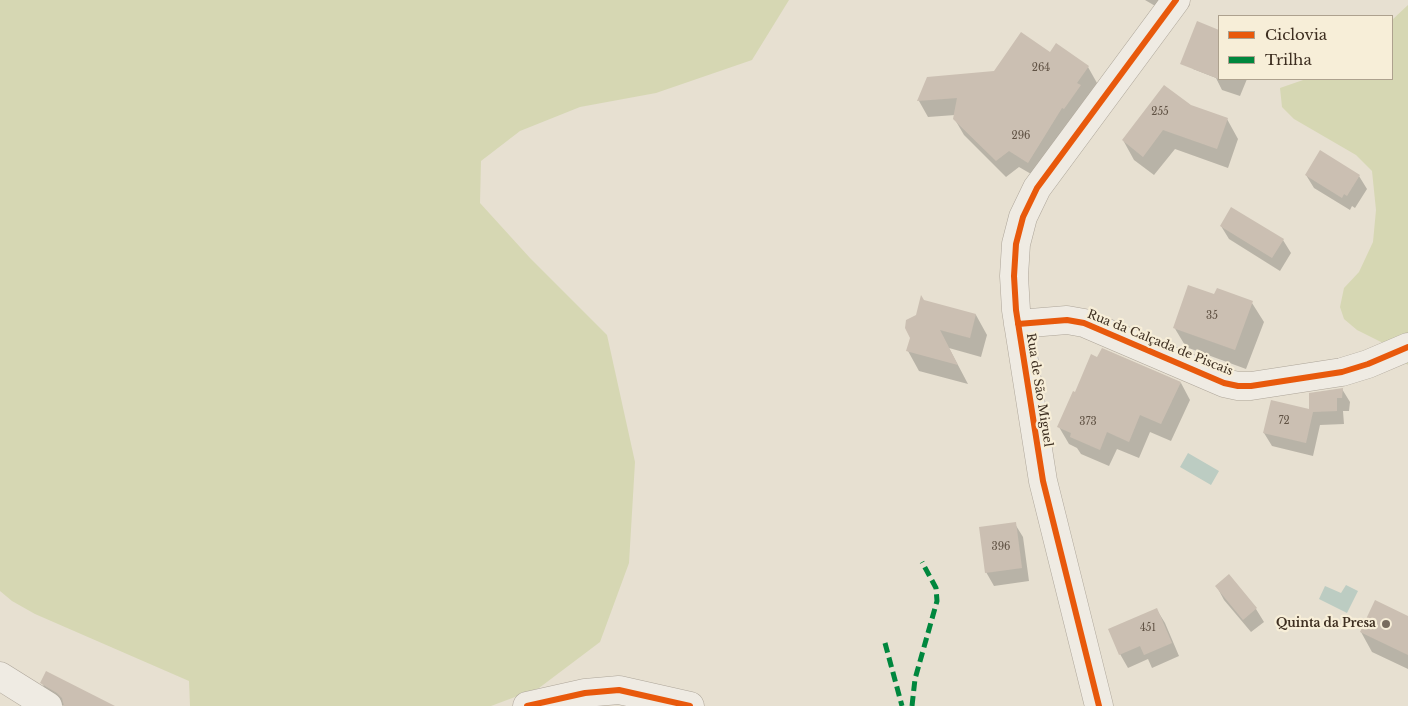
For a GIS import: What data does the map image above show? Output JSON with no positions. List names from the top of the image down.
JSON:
{
  "streets": {
    "street": ["Rua da Calçada de Piscais", "Rua de São Miguel"]
  },
  "crossings": [
    ["Rua da Calçada de Piscais", "Rua de São Miguel"]
  ],
  "places": ["Quinta da Presa"],
  "house_numbers": [
    "264",
    "255",
    "296",
    "35",
    "72",
    "373",
    "396",
    "451"
  ],
  "legend": ["Ciclovia", "Trilha"]
}
